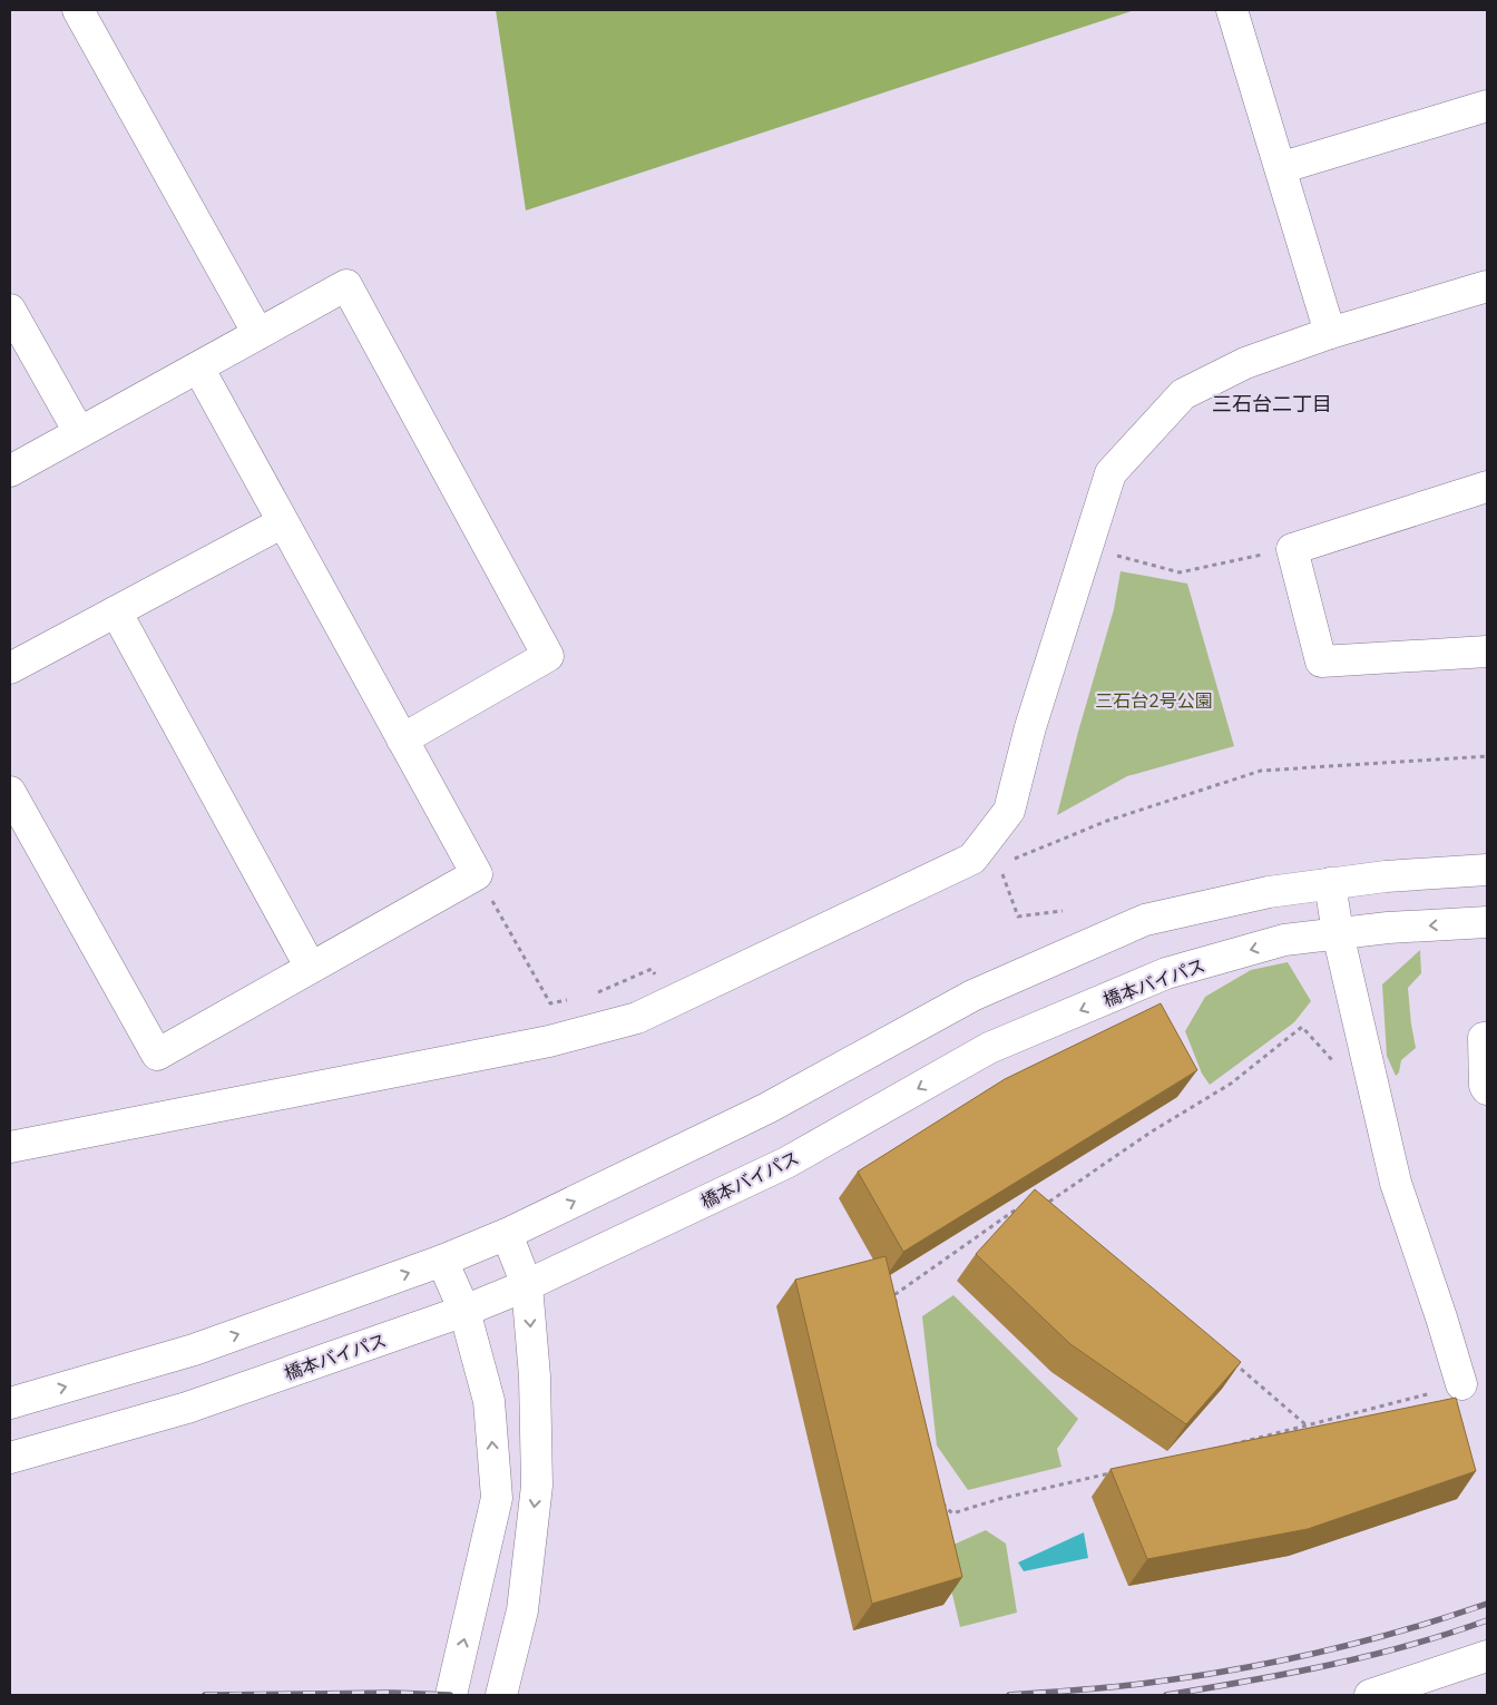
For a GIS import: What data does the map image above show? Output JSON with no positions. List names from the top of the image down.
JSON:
{
  "streets": {
    "main road": ["橋本バイパス"]
  },
  "districts": ["三石台二丁目"],
  "parks": ["三石台2号公園"]
}
